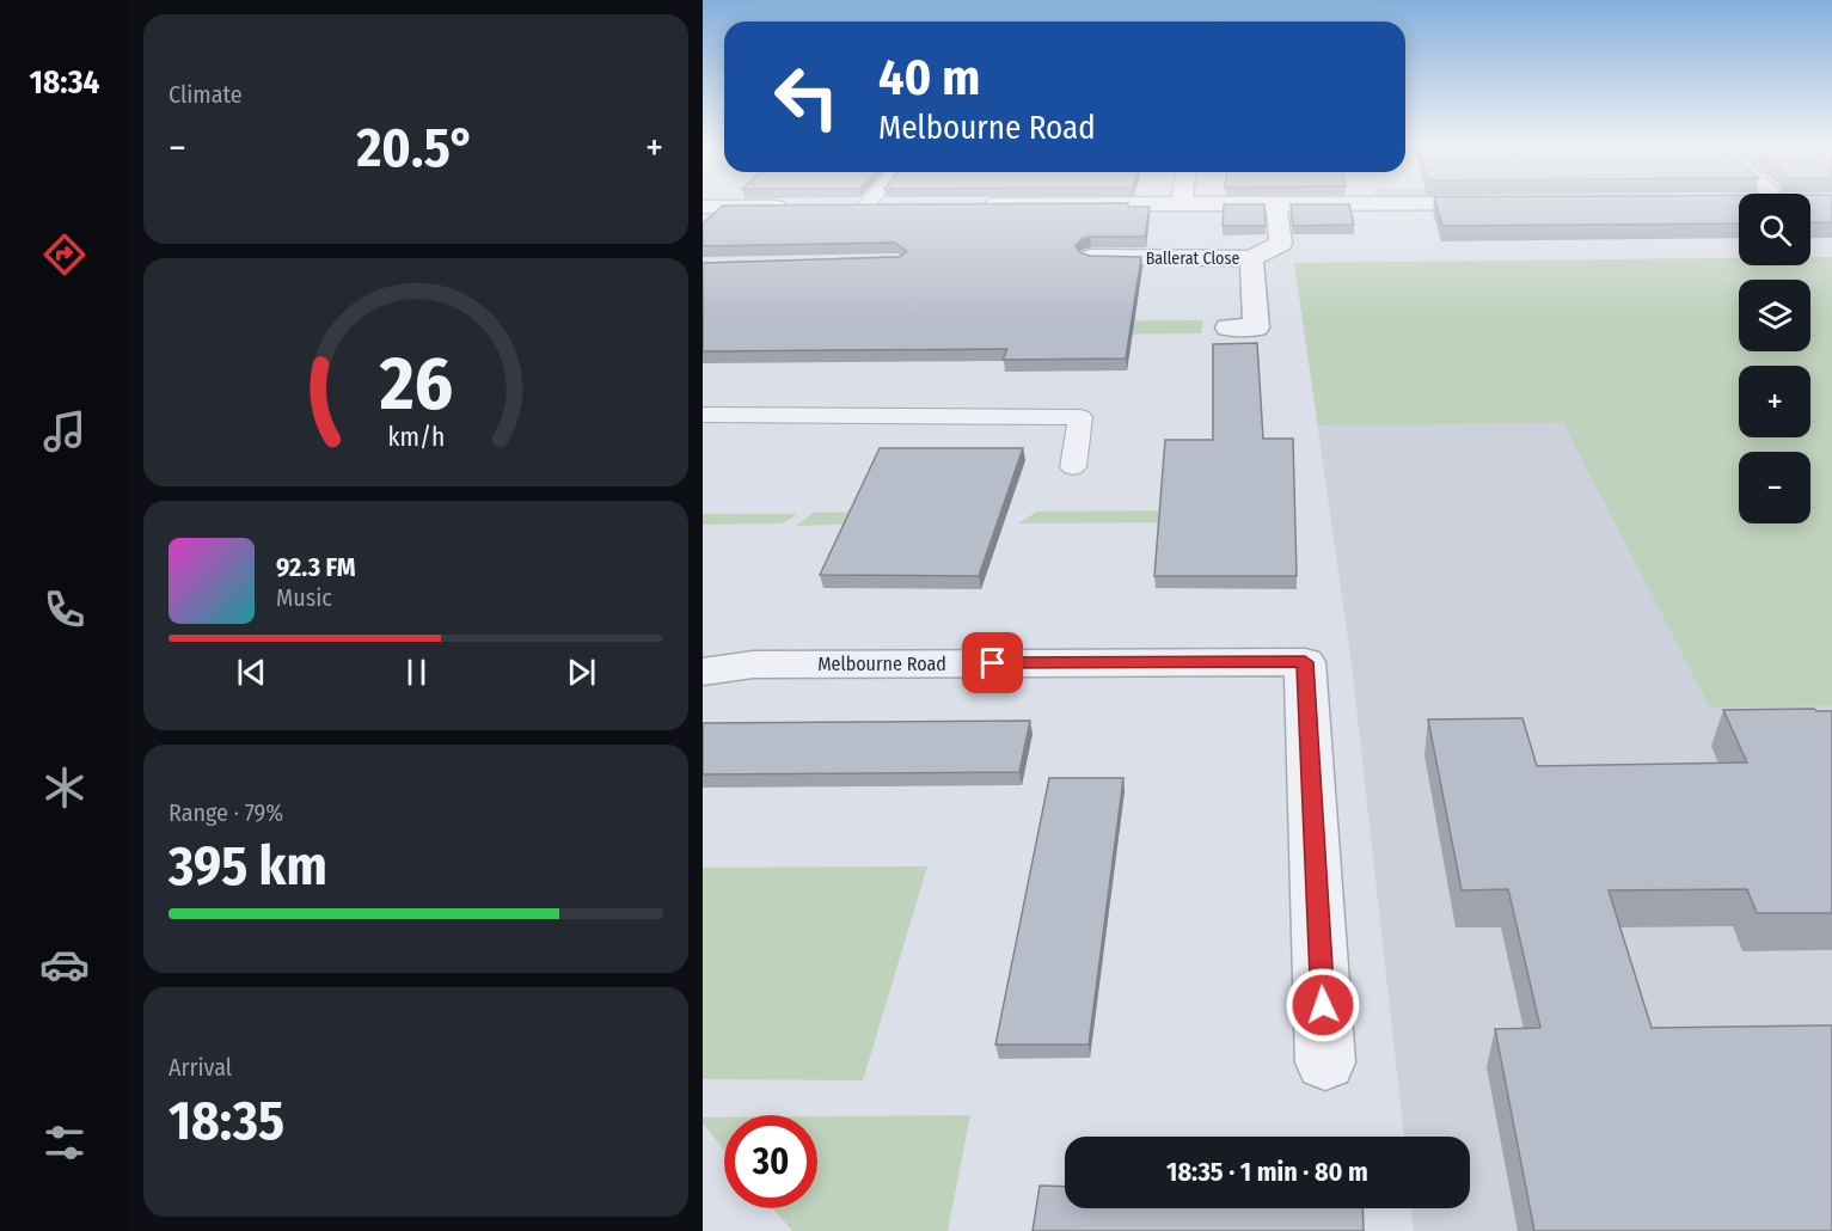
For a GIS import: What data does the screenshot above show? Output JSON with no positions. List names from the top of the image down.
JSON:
{
  "streets": {
    "street": ["Ballerat Close", "Melbourne Road"]
  },
  "page": {
    "tabs": "18:34",
    "tile": [
      "Climate",
      ["Range · 79%", "395 km"],
      ["Arrival", "18:35"]
    ],
    "turn": ["40 m", "Melbourne Road"],
    "heat": ["−", "20.5°", "+"],
    "map_buttons": ["+", "−"],
    "song": ["92.3 FM", "Music"],
    "limit": "30",
    "trip": "18:35 · 1 min · 80 m",
    "gauge": ["26", "km/h"]
  }
}
